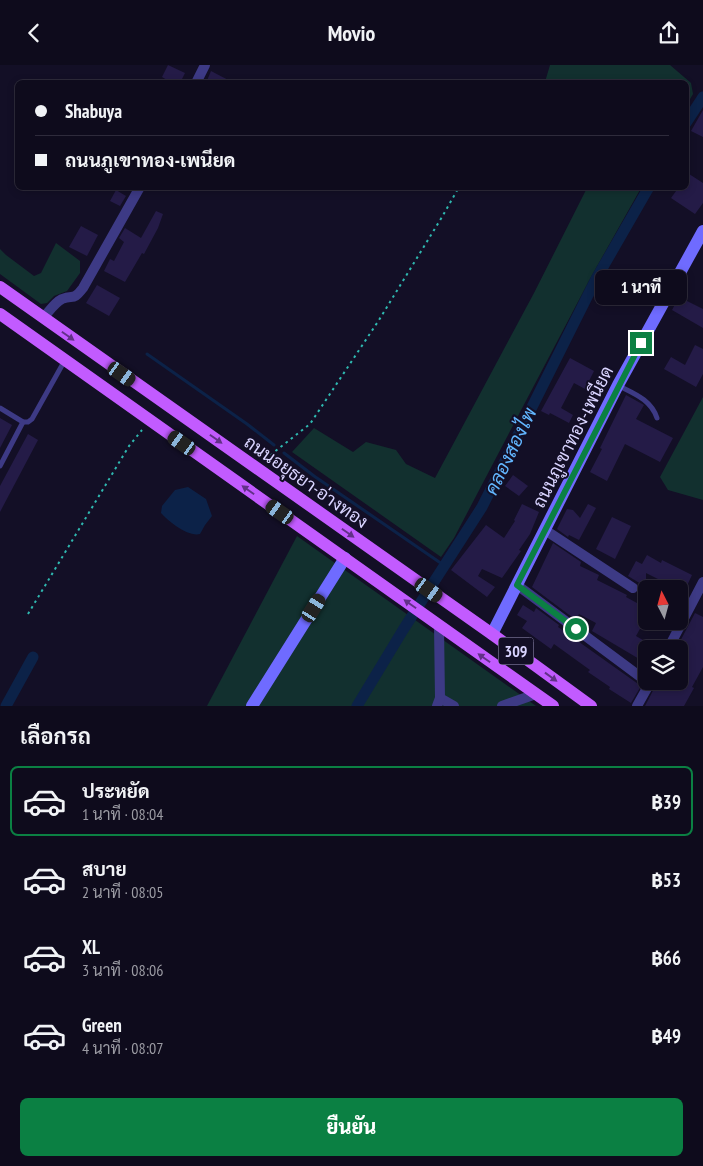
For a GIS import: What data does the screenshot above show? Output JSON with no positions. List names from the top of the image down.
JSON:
{
  "streets": {
    "main road": ["ถนนอยุธยา-อ่างทอง", "309"],
    "street": ["ถนนภูเขาทอง-เพนียด"]
  },
  "crossings": [
    ["ถนนภูเขาทอง-เพนียด", "ถนนอยุธยา-อ่างทอง"]
  ],
  "water": ["คลองสองไพ"],
  "north": "top",
  "page": {
    "header": "Movio",
    "banner": ["Shabuya", "ถนนภูเขาทอง-เพนียด"],
    "bubble": "1 นาที",
    "heading": "เลือกรถ",
    "list": [
      {
        "name": "ประหยัด",
        "note": "1 นาที · 08:04",
        "value": "฿39"
      },
      {
        "name": "สบาย",
        "note": "2 นาที · 08:05",
        "value": "฿53"
      },
      {
        "name": "XL",
        "note": "3 นาที · 08:06",
        "value": "฿66"
      },
      {
        "name": "Green",
        "note": "4 นาที · 08:07",
        "value": "฿49"
      }
    ],
    "buttons": "ยืนยัน"
  }
}
